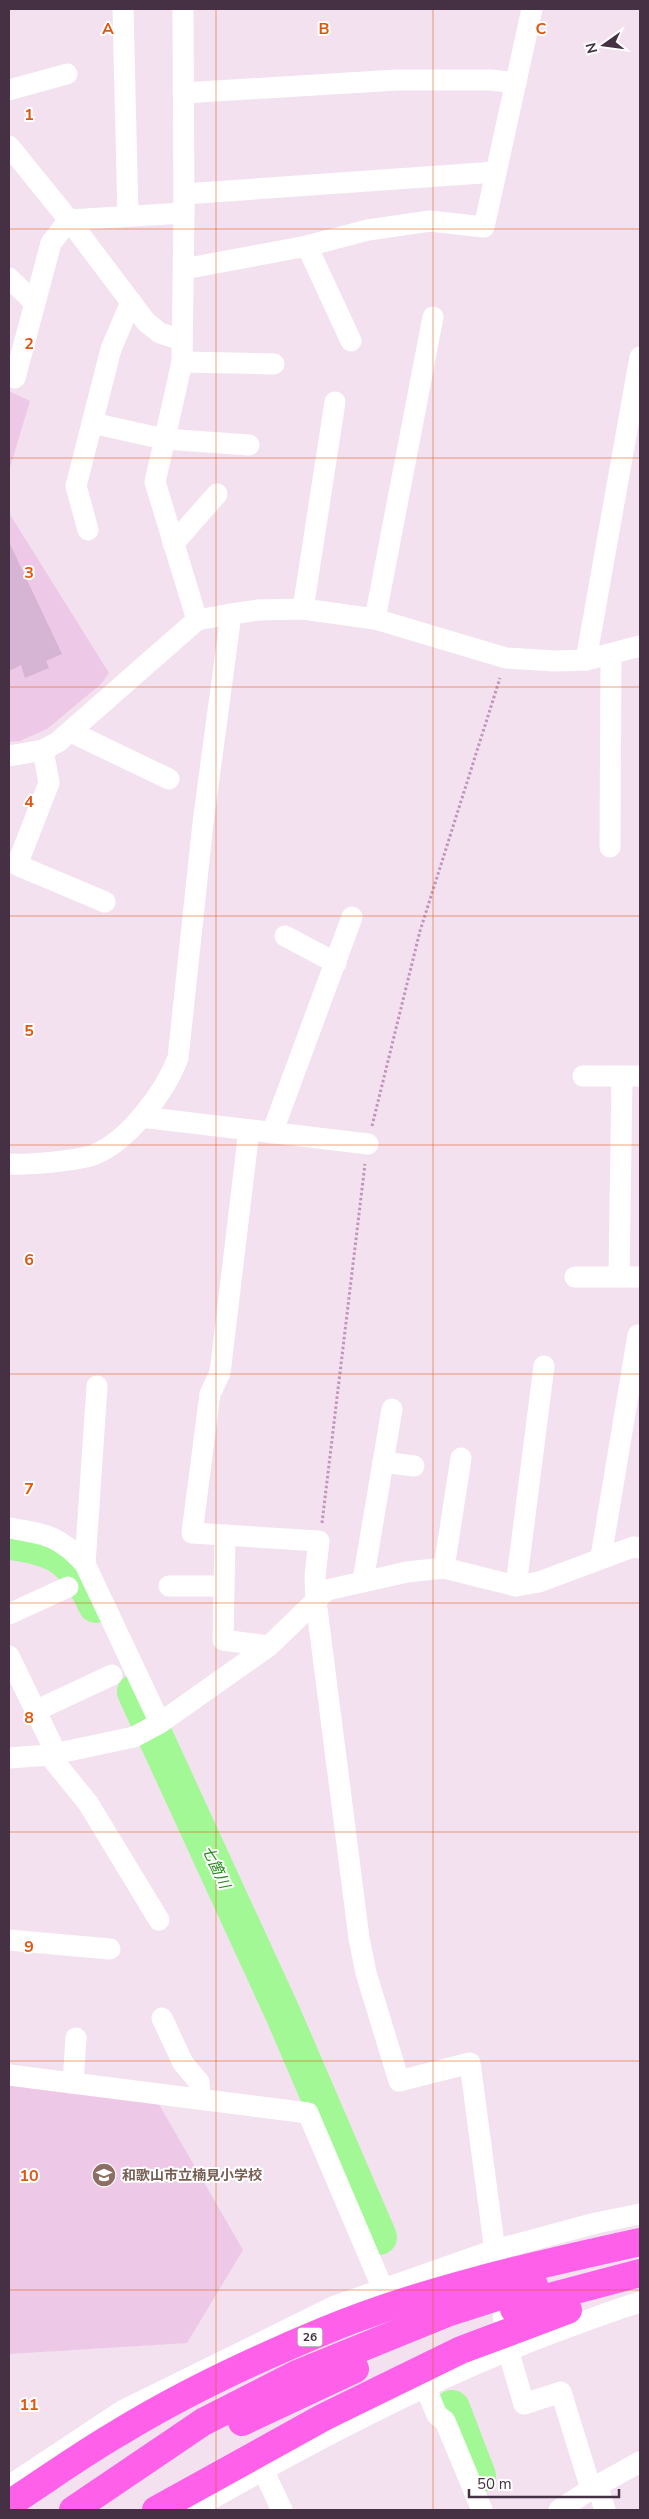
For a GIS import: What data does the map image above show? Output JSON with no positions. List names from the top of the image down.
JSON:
{
  "streets": {
    "highway": ["26"]
  },
  "water": ["七箇川"],
  "places": {
    "school or university": ["和歌山市立楠見小学校"]
  },
  "scale_bar": "50 m",
  "north": "left",
  "grid": {
    "columns": ["A", "B", "C"],
    "rows": [
      "1",
      "2",
      "3",
      "4",
      "5",
      "6",
      "7",
      "8",
      "9",
      "10",
      "11"
    ]
  }
}
